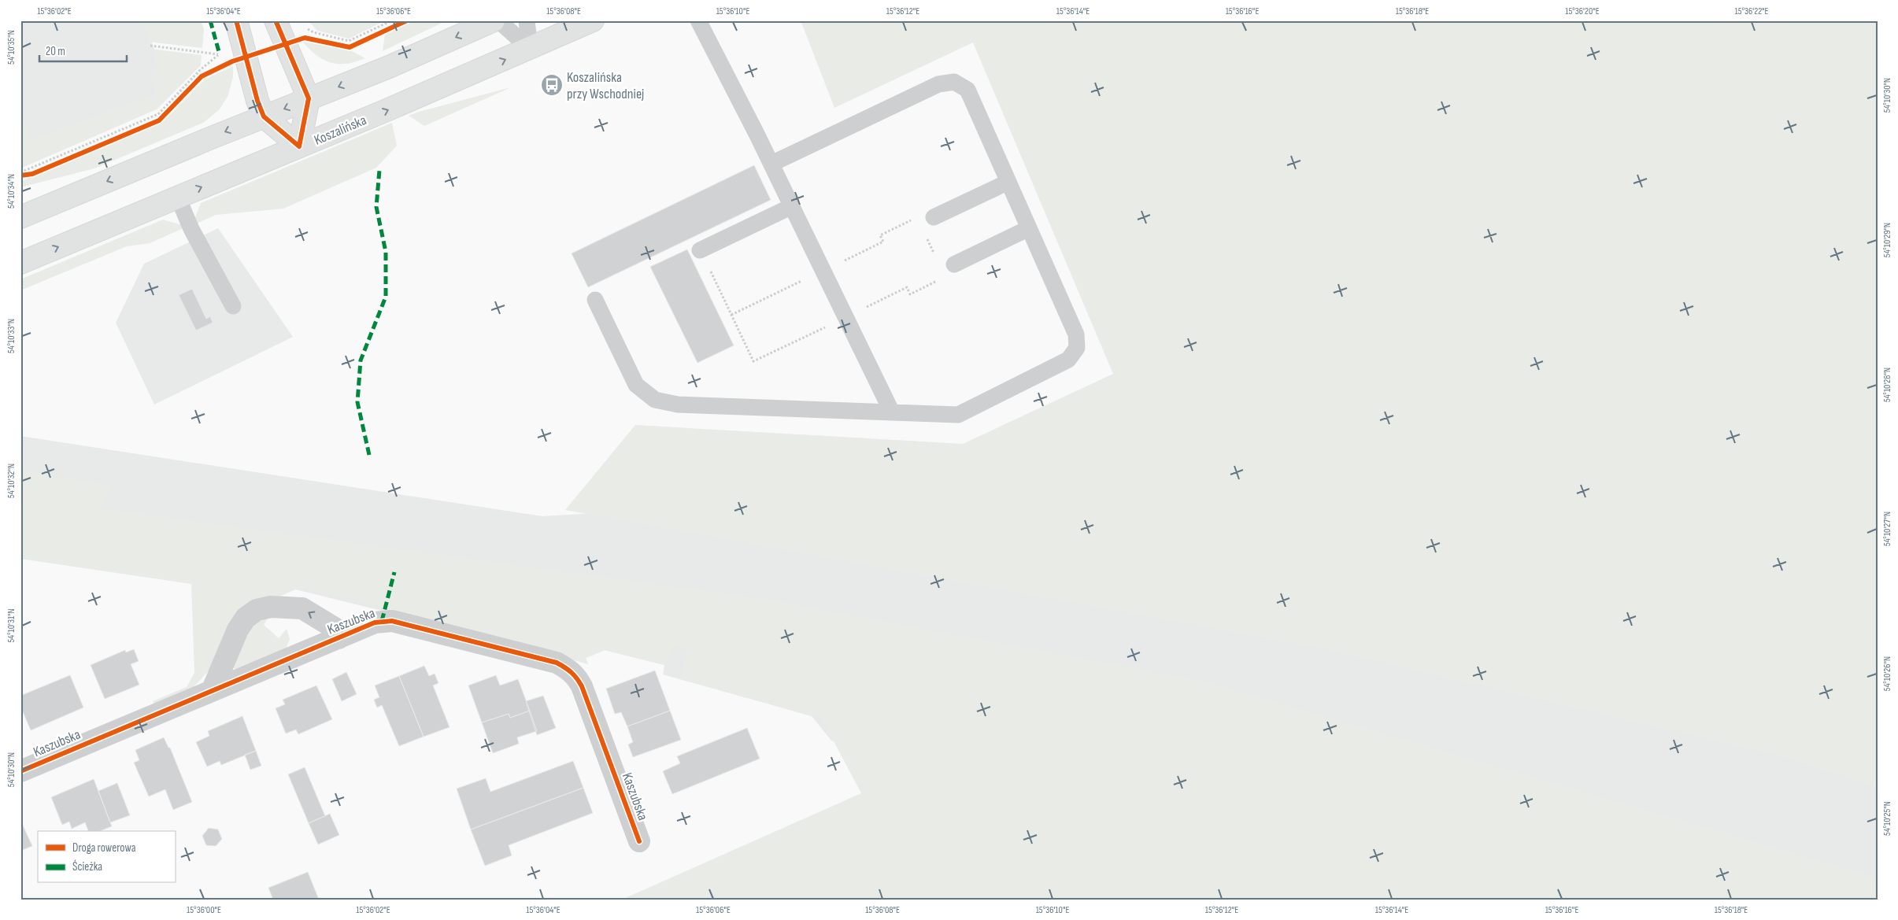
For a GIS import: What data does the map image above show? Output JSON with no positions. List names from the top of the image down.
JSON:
{
  "streets": {
    "main road": ["Koszalińska"],
    "street": ["Kaszubska"]
  },
  "places": {
    "bus stop": ["Koszalińska przy Wschodniej"]
  },
  "legend": ["Droga rowerowa", "Ścieżka"],
  "scale_bar": "20 m",
  "coordinates": [
    "15°36'02\"E",
    "15°36'04\"E",
    "15°36'06\"E",
    "15°36'08\"E",
    "15°36'10\"E",
    "15°36'12\"E",
    "15°36'14\"E",
    "15°36'16\"E",
    "15°36'18\"E",
    "15°36'20\"E",
    "15°36'22\"E",
    "54°10'35\"N",
    "54°10'30\"N",
    "54°10'34\"N",
    "54°10'29\"N",
    "54°10'33\"N",
    "54°10'28\"N",
    "54°10'32\"N",
    "54°10'27\"N",
    "54°10'31\"N",
    "54°10'26\"N",
    "54°10'25\"N",
    "15°36'00\"E"
  ]
}
